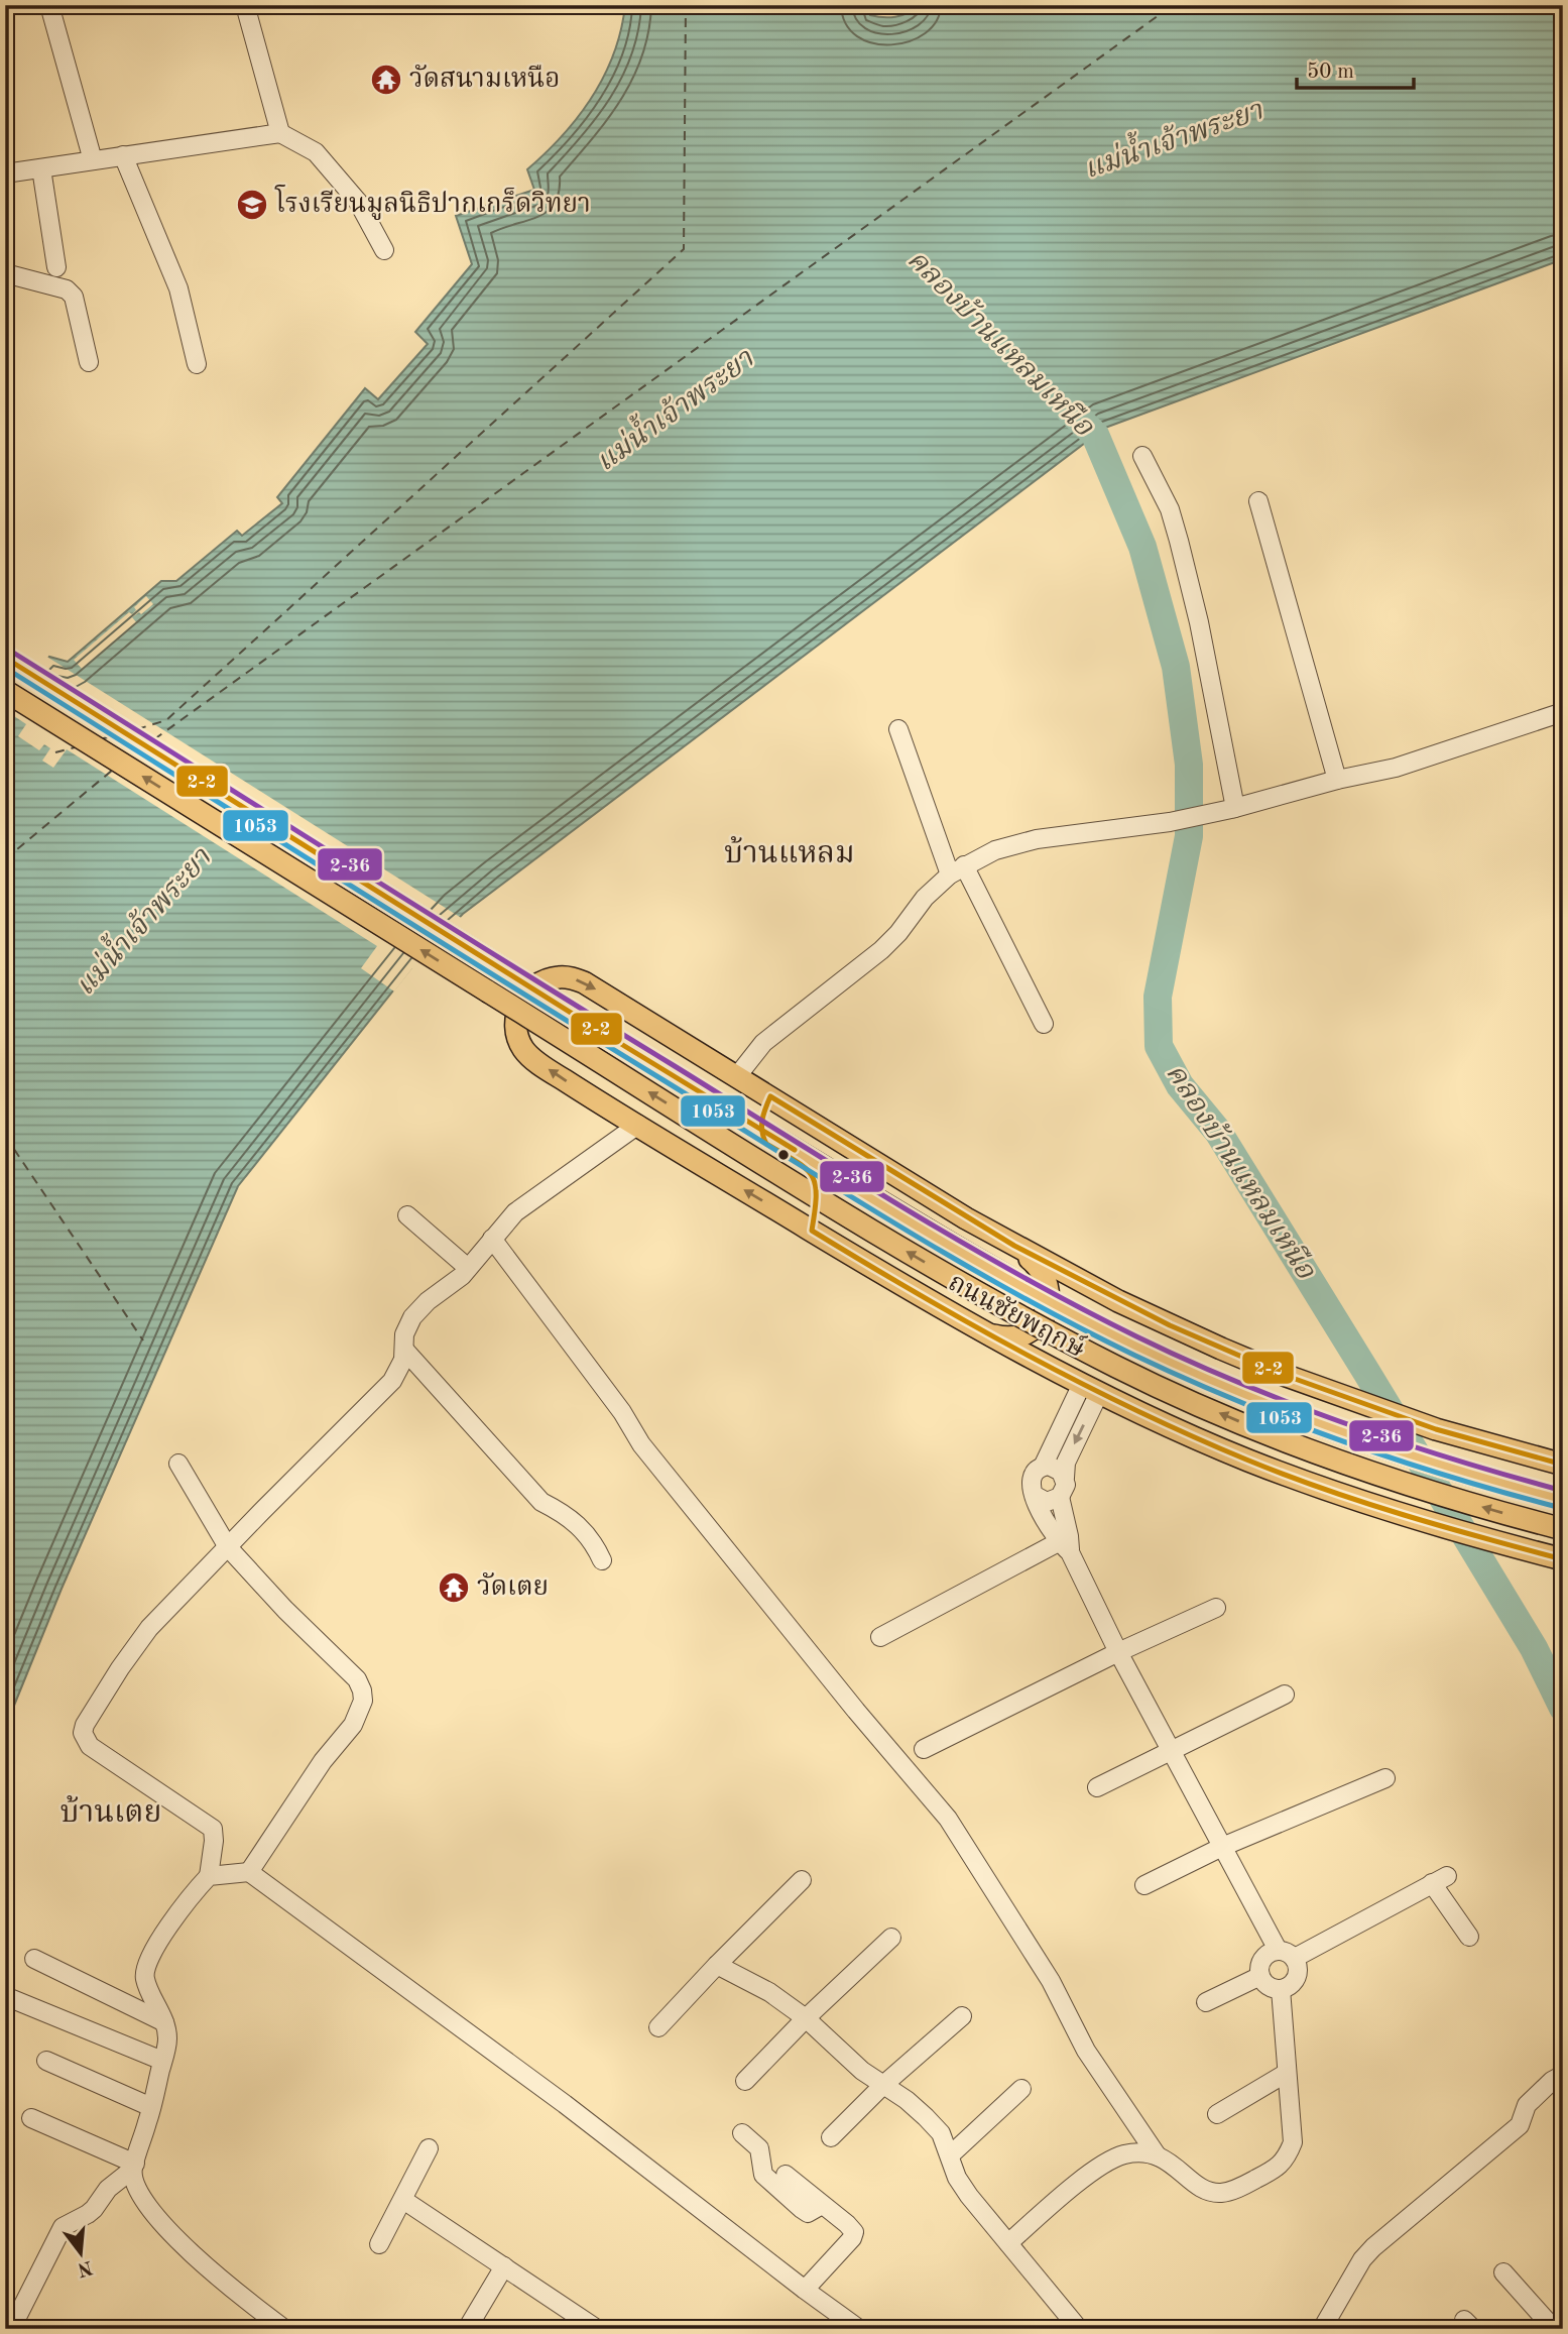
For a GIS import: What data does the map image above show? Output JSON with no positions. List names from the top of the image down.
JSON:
{
  "streets": {
    "main road": ["ถนนชัยพฤกษ์"]
  },
  "districts": ["บ้านแหลม", "บ้านเตย"],
  "water": ["แม่น้ำเจ้าพระยา", "คลองบ้านแหลมเหนือ"],
  "places": {
    "temple": ["วัดสนามเหนือ", "วัดเตย"],
    "school or university": ["โรงเรียนมูลนิธิปากเกร็ดวิทยา"]
  },
  "lines": ["transit line 2-36", "transit line 2-2", "transit line 1053"],
  "scale_bar": "50 m",
  "north": "bottom"
}
